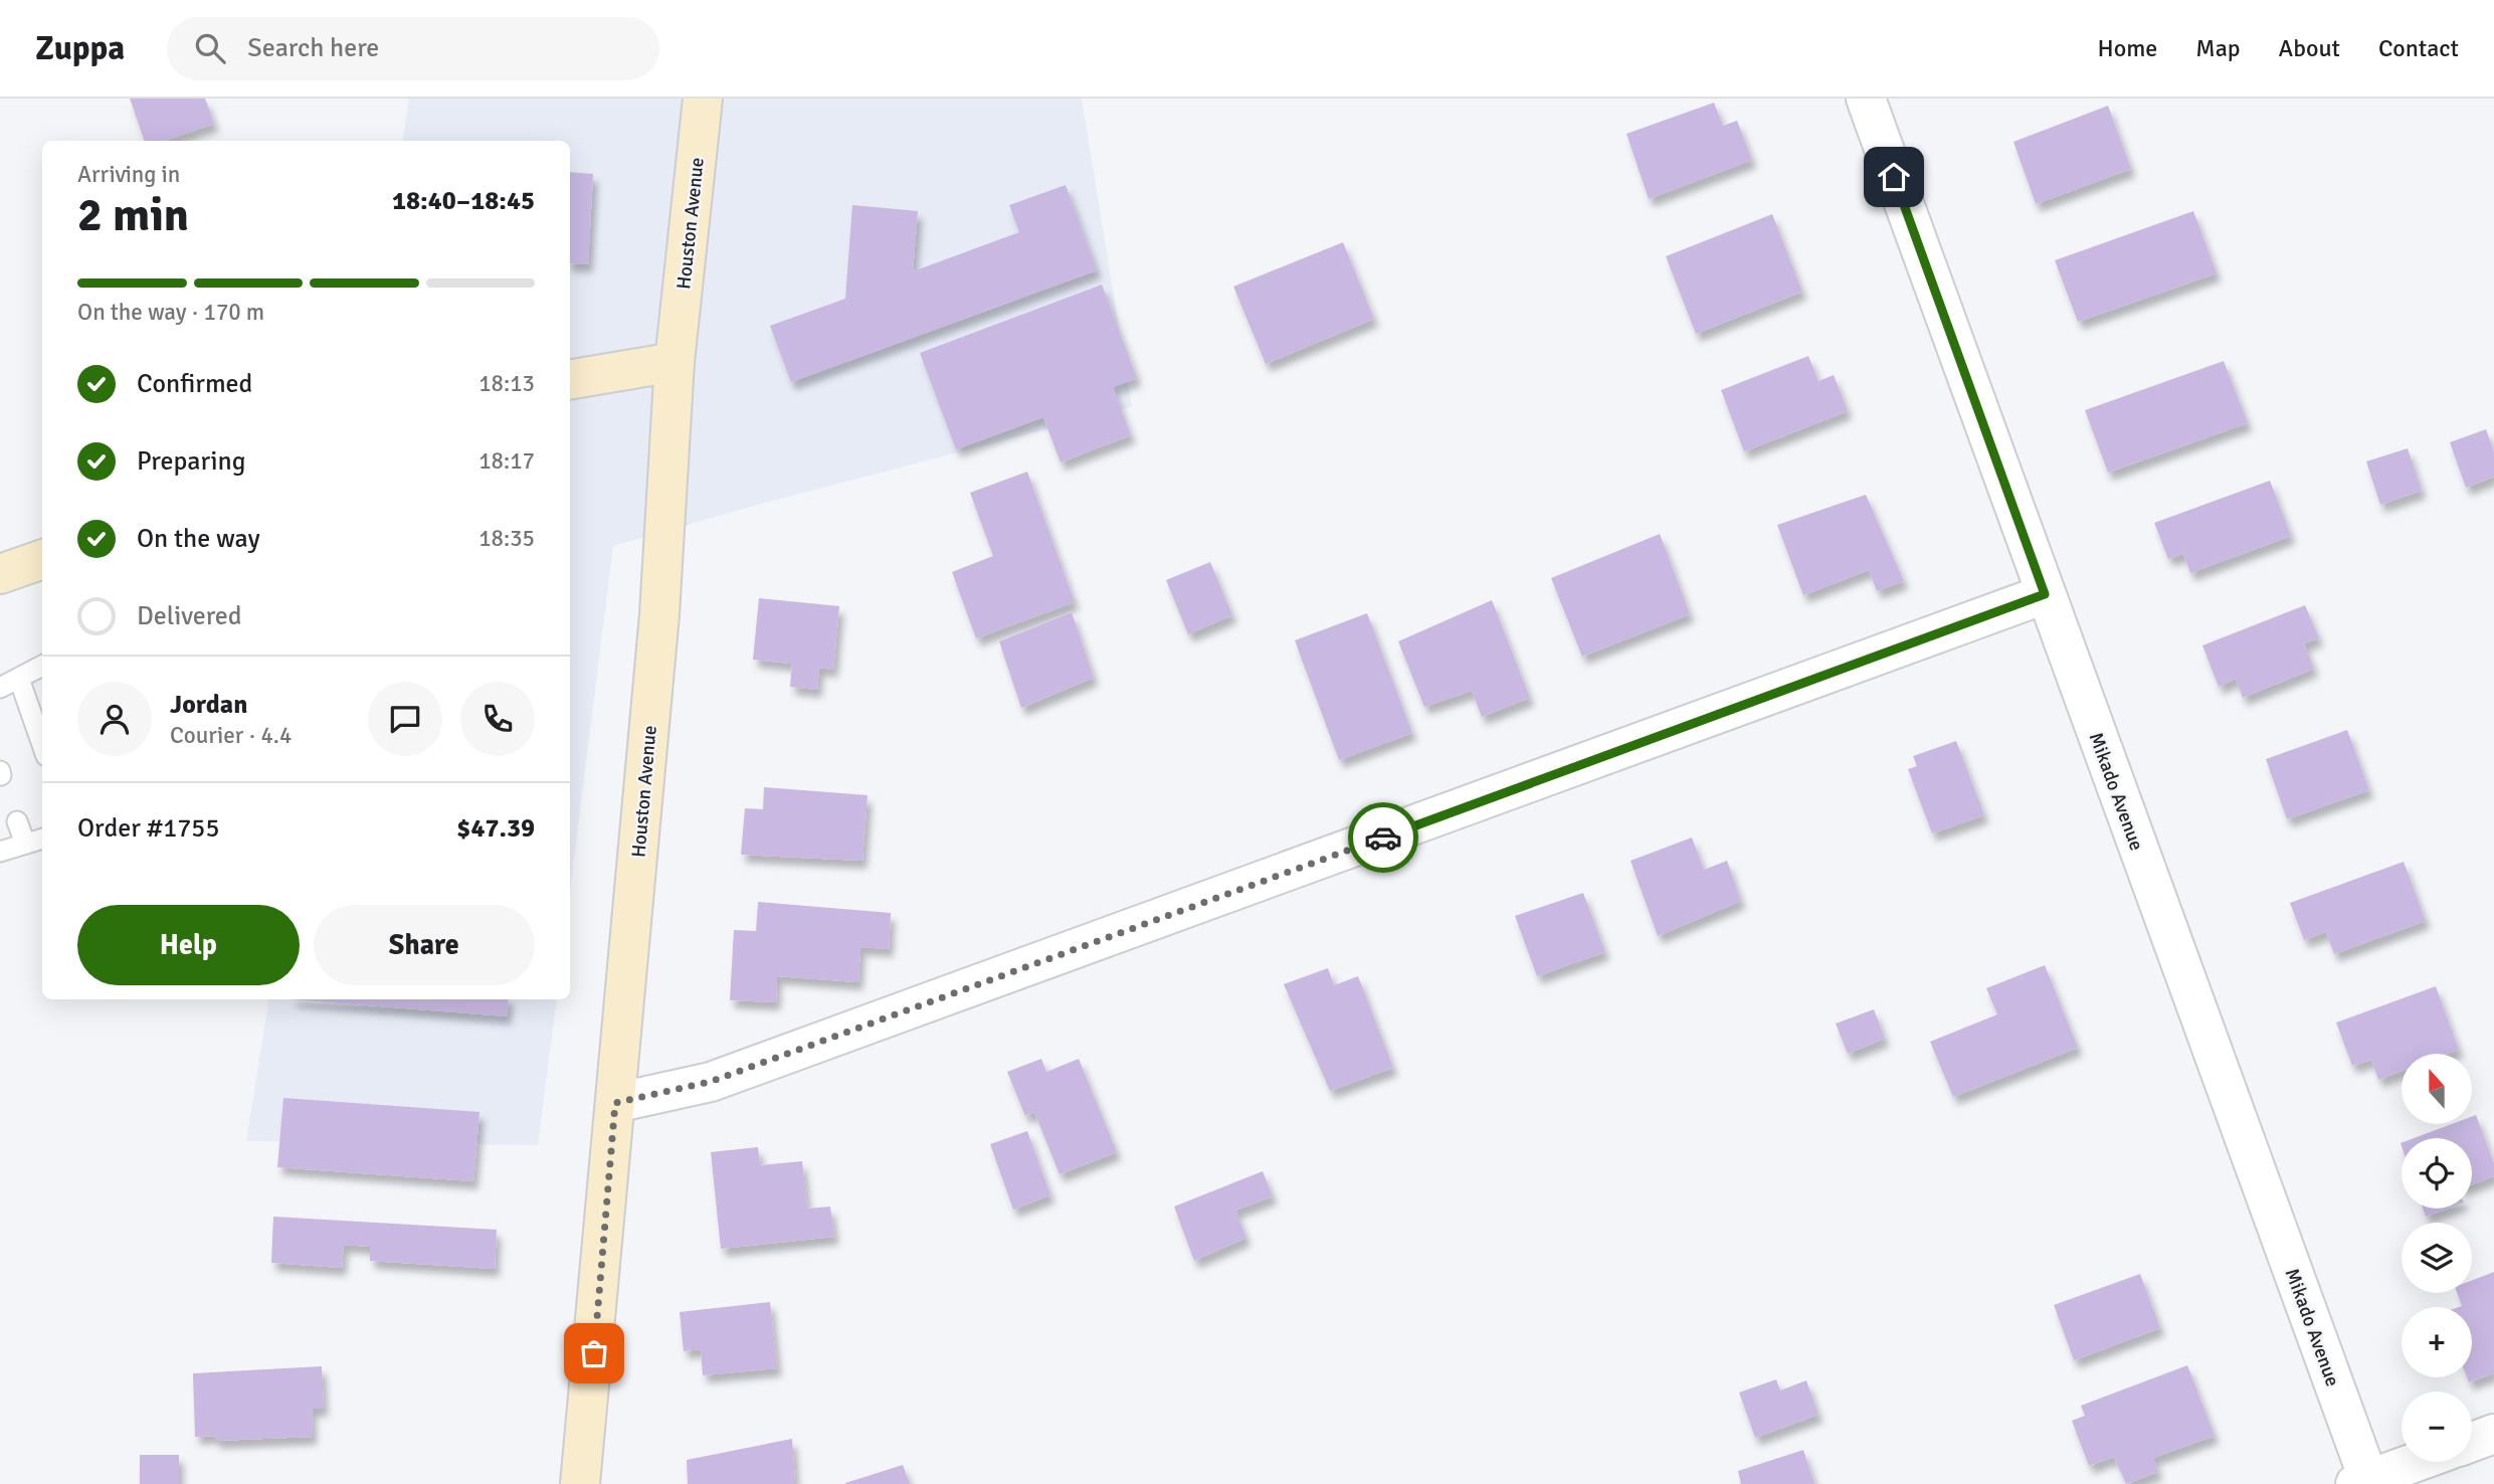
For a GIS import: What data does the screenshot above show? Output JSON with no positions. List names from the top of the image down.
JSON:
{
  "streets": {
    "street": ["Houston Avenue", "Mikado Avenue"]
  },
  "north": "top",
  "page": {
    "header": "Zuppa",
    "search": "Search here",
    "nav": [
      "Home",
      "Map",
      "About",
      "Contact"
    ],
    "heading": ["2 min", "Arriving in", "18:40–18:45"],
    "panel": [
      "Jordan",
      "Courier · 4.4",
      "Order #1755",
      "$47.39"
    ],
    "bar": "On the way · 170 m",
    "list": [
      ["Confirmed", "18:13"],
      ["Preparing", "18:17"],
      ["On the way", "18:35"],
      "Delivered"
    ],
    "buttons": ["Help", "Share"],
    "map_buttons": ["+", "−"]
  }
}
